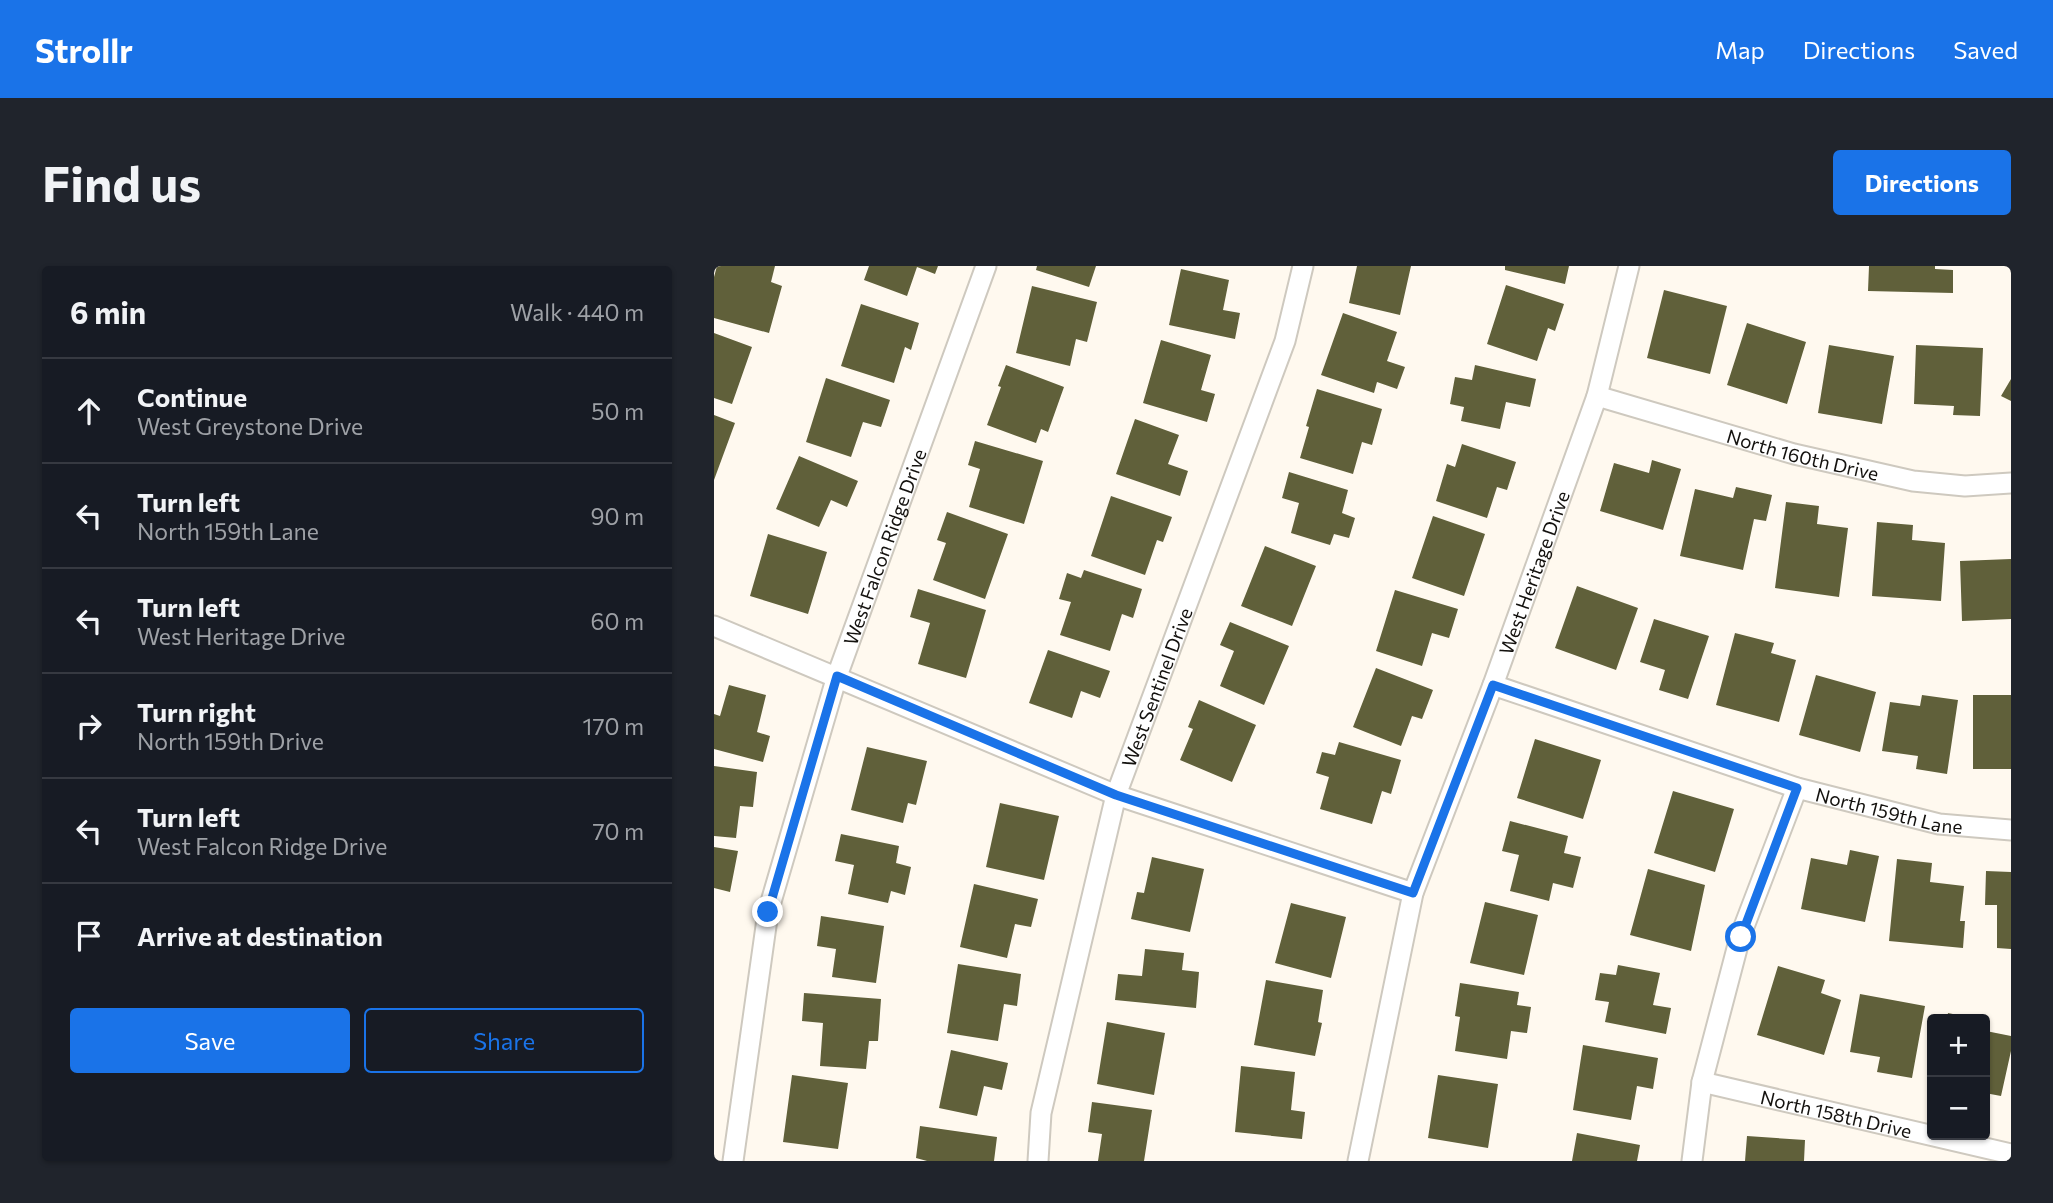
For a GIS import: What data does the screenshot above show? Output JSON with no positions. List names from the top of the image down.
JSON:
{
  "streets": {
    "street": [
      "North 160th Drive",
      "West Falcon Ridge Drive",
      "West Heritage Drive",
      "West Sentinel Drive",
      "North 159th Lane",
      "North 158th Drive"
    ]
  },
  "crossings": [
    ["North 160th Drive", "West Heritage Drive"],
    ["West Heritage Drive", "North 159th Lane"]
  ],
  "page": {
    "header": "Strollr",
    "nav": ["Map", "Directions", "Saved"],
    "buttons": [
      "Directions",
      ["Save", "Share"]
    ],
    "title": "Find us",
    "heading": ["6 min", "Walk · 440 m"],
    "list": [
      ["Continue", "West Greystone Drive", "50 m"],
      ["Turn left", "North 159th Lane", "90 m"],
      ["Turn left", "West Heritage Drive", "60 m"],
      ["Turn right", "North 159th Drive", "170 m"],
      ["Turn left", "West Falcon Ridge Drive", "70 m"],
      "Arrive at destination"
    ],
    "map_buttons": ["+", "−"]
  }
}
